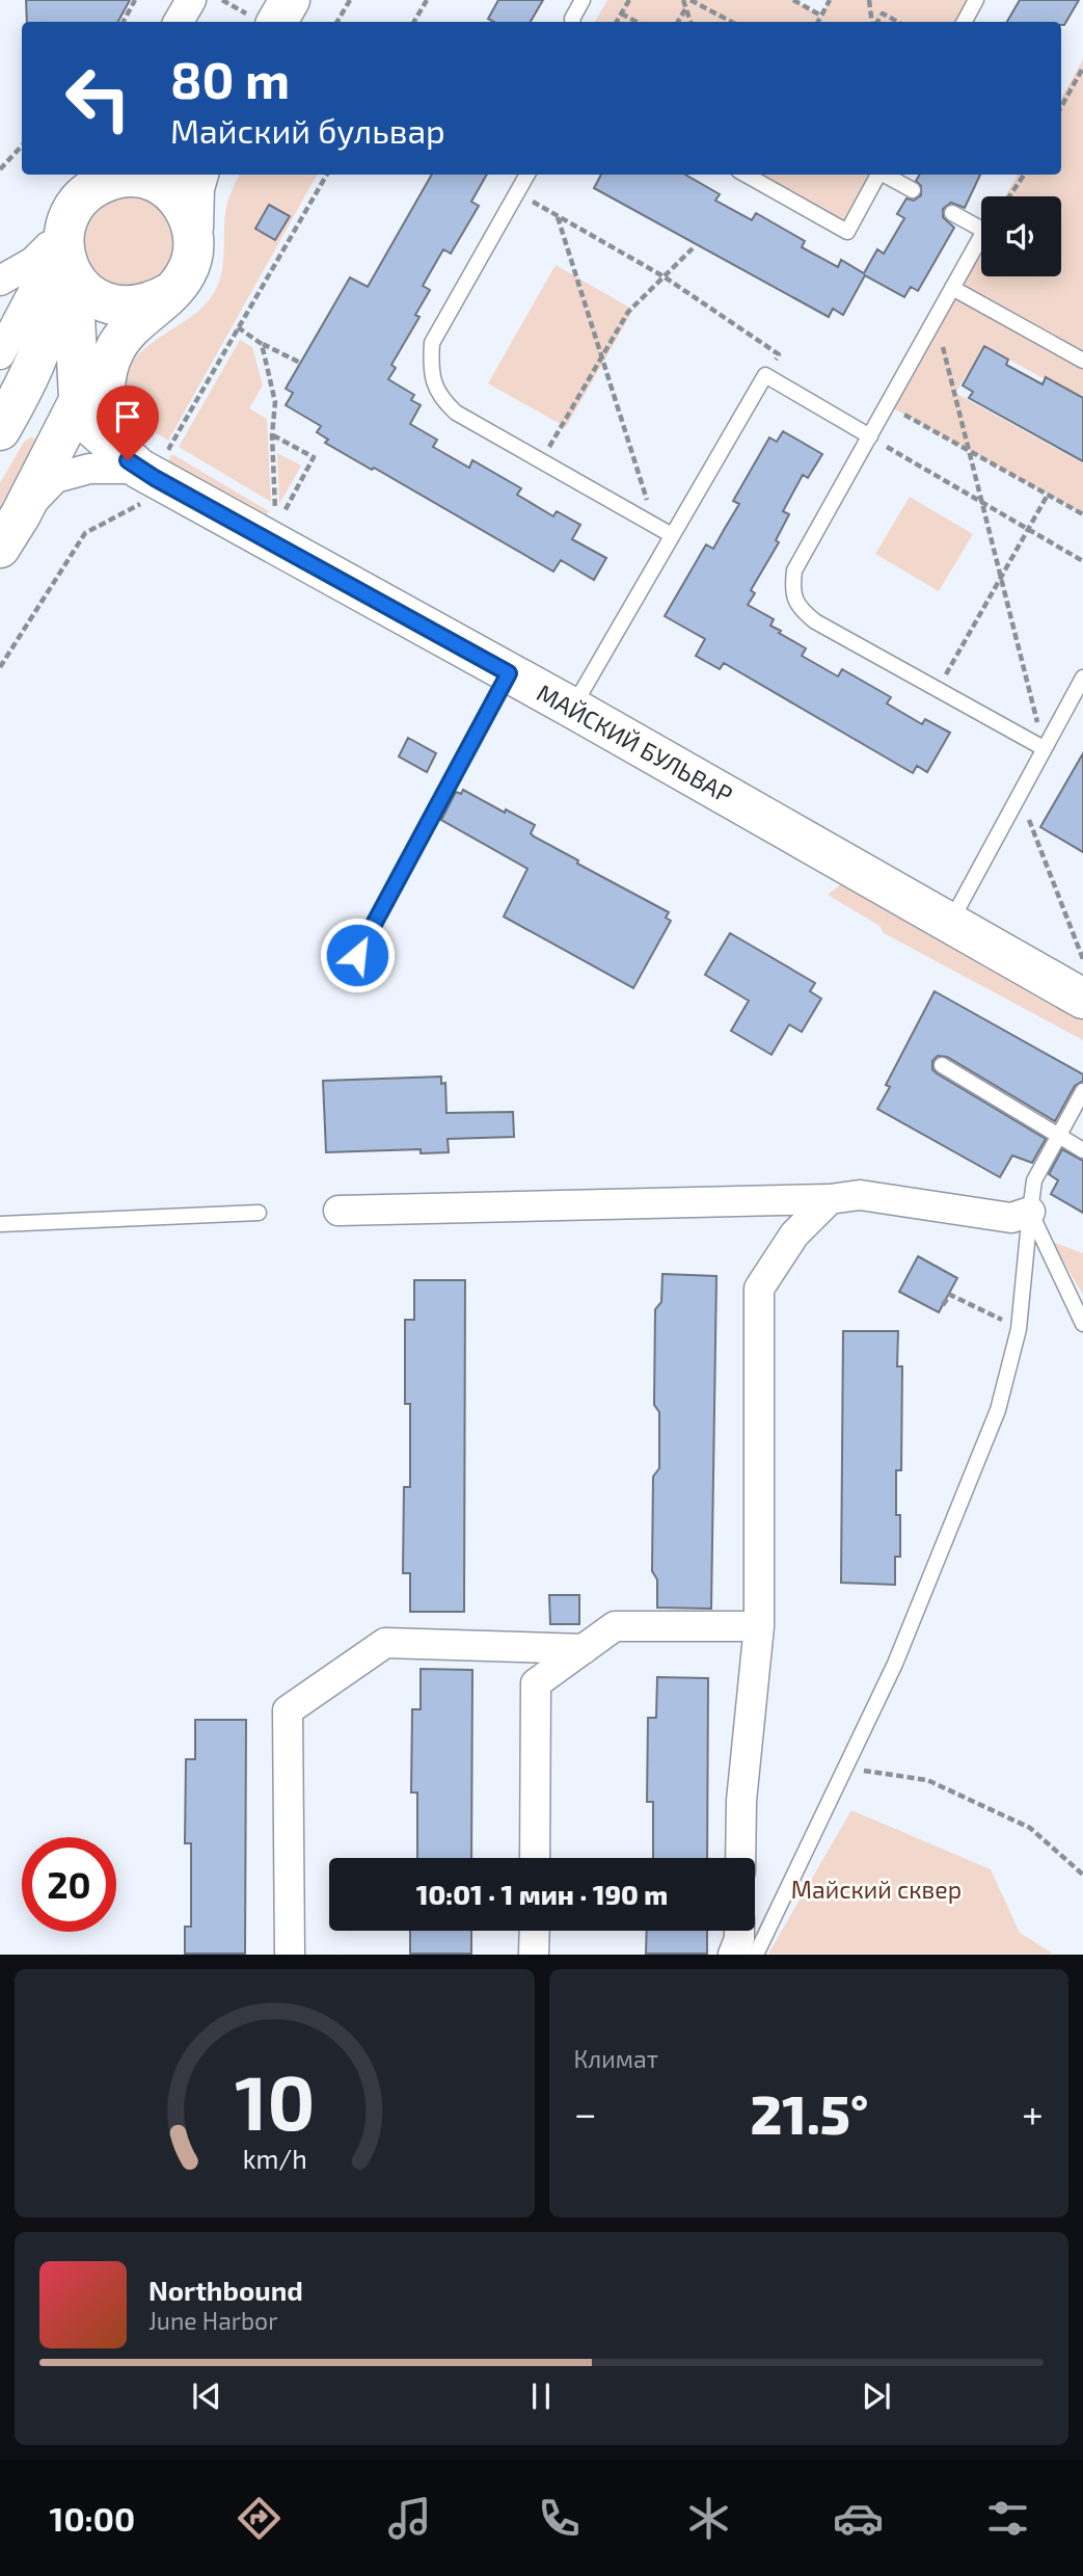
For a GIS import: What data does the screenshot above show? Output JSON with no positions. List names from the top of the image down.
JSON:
{
  "streets": {
    "main road": ["МАЙСКИЙ БУЛЬВАР"]
  },
  "parks": ["Майский сквер"],
  "page": {
    "turn": ["80 m", "Майский бульвар"],
    "limit": "20",
    "trip": "10:01 · 1 мин · 190 m",
    "tile": "Климат",
    "heat": ["−", "21.5°", "+"],
    "song": ["Northbound", "June Harbor"],
    "tabs": "10:00",
    "gauge": ["10", "km/h"]
  }
}
